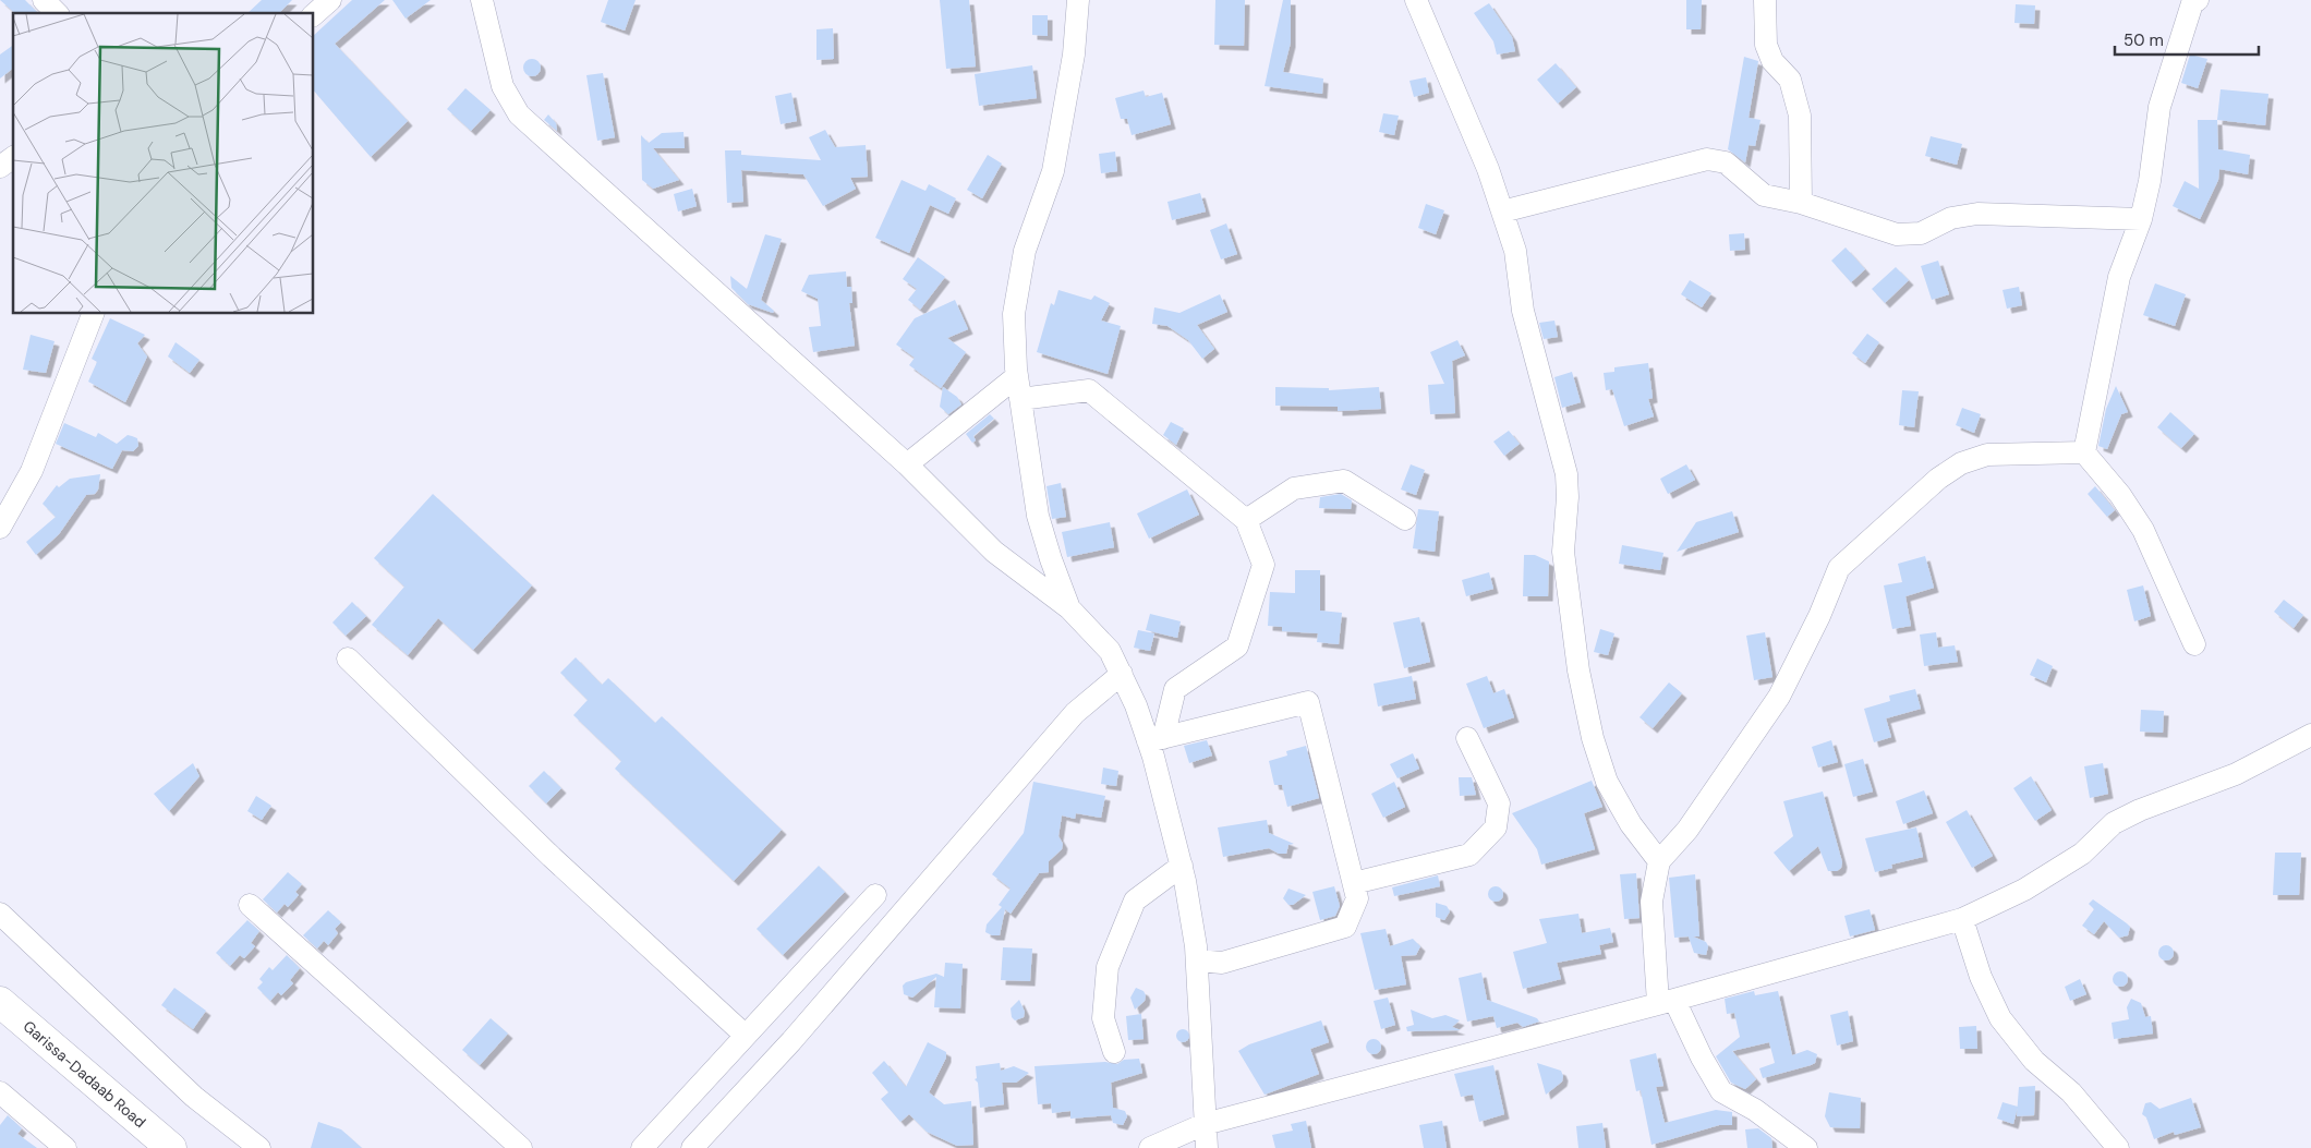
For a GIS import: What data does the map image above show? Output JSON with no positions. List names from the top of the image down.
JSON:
{
  "streets": {
    "highway": ["Garissa-Dadaab Road"]
  },
  "scale_bar": "50 m"
}
